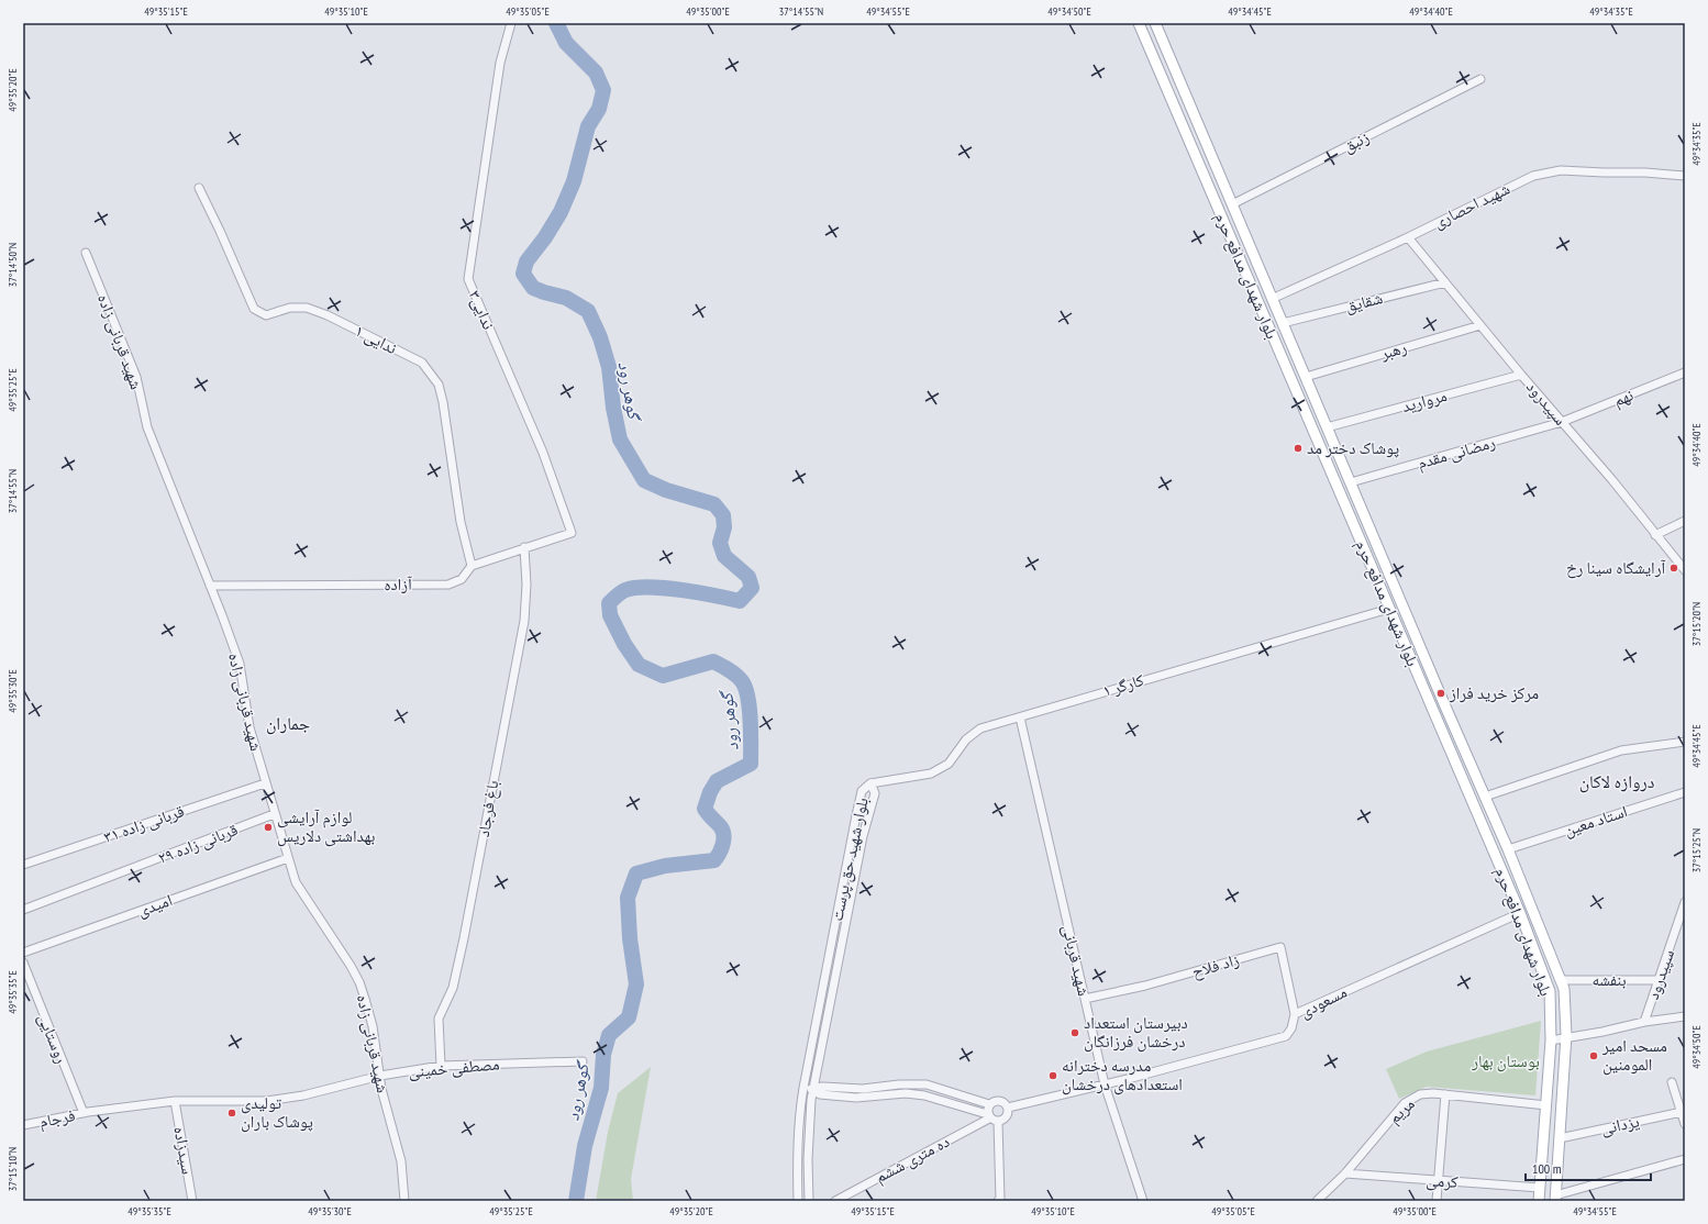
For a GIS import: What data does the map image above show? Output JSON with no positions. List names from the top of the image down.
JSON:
{
  "streets": {
    "main road": ["بلوار شهدای مدافع حرم"],
    "street": [
      "زنبق",
      "شهید احصاری",
      "شقایق",
      "ندایی۳",
      "ندایی ۱",
      "شهید قربانی زاده",
      "رهبر",
      "نهم",
      "مروارید",
      "سپیدرود",
      "رمضانی مقدم",
      "آزاده",
      "کارگر ۱",
      "باغ فرجاد",
      "استاد معین",
      "قربانی زاده ۳۱",
      "قربانی زاده ۲۹",
      "بلوار شهید حق پرست",
      "امیدی",
      "شهید قربانی",
      "زاد فلاح",
      "بنفشه",
      "مسعودی",
      "روستایی",
      "مصطفی خمینی",
      "مریم",
      "فرجام",
      "یزدانی",
      "سیدزاده",
      "ده متری ششم",
      "کرمی"
    ]
  },
  "crossings": [
    ["زنبق", "بلوار شهدای مدافع حرم"],
    ["شهید احصاری", "بلوار شهدای مدافع حرم"],
    ["شهید احصاری", "سپیدرود"],
    ["بلوار شهدای مدافع حرم", "شقایق"],
    ["بلوار شهدای مدافع حرم", "رهبر"],
    ["بلوار شهدای مدافع حرم", "مروارید"],
    ["بلوار شهدای مدافع حرم", "رمضانی مقدم"],
    ["بلوار شهدای مدافع حرم", "کارگر ۱"],
    ["بلوار شهدای مدافع حرم", "استاد معین"],
    ["بلوار شهدای مدافع حرم", "بنفشه"],
    ["بلوار شهدای مدافع حرم", "مسعودی"],
    ["بلوار شهدای مدافع حرم", "مریم"],
    ["بلوار شهدای مدافع حرم", "یزدانی"],
    ["بلوار شهدای مدافع حرم", "کرمی"],
    ["شقایق", "سپیدرود"],
    ["ندایی۳", "آزاده"],
    ["ندایی ۱", "آزاده"],
    ["شهید قربانی زاده", "آزاده"],
    ["شهید قربانی زاده", "قربانی زاده ۳۱"],
    ["شهید قربانی زاده", "قربانی زاده ۲۹"],
    ["شهید قربانی زاده", "امیدی"],
    ["شهید قربانی زاده", "مصطفی خمینی"],
    ["رهبر", "سپیدرود"],
    ["نهم", "سپیدرود"],
    ["نهم", "رمضانی مقدم"],
    ["مروارید", "سپیدرود"],
    ["سپیدرود", "رمضانی مقدم"],
    ["سپیدرود", "بنفشه"],
    ["آزاده", "باغ فرجاد"],
    ["کارگر ۱", "بلوار شهید حق پرست"],
    ["کارگر ۱", "شهید قربانی"],
    ["باغ فرجاد", "مصطفی خمینی"],
    ["شهید قربانی", "زاد فلاح"],
    ["شهید قربانی", "مسعودی"],
    ["زاد فلاح", "مسعودی"],
    ["روستایی", "فرجام"],
    ["مصطفی خمینی", "فرجام"],
    ["مصطفی خمینی", "سیدزاده"],
    ["مریم", "کرمی"]
  ],
  "districts": ["جماران", "دروازه لاکان"],
  "water": ["گوهر رود"],
  "parks": ["بوستان بهار"],
  "places": [
    "پوشاک دختر مد",
    "آرایشگاه سینا رخ",
    "مرکز خرید فراز",
    "لوازم آرایشی بهداشتی دلاریس",
    "دبیرستان استعداد درخشان فرزانگان",
    "مسحد امیر المومنین",
    "مدرسه دخترانه استعدادهای درخشان",
    "تولیدی پوشاک باران"
  ],
  "scale_bar": "100 m",
  "coordinates": [
    "49°35'15\"E",
    "49°35'10\"E",
    "49°35'05\"E",
    "49°35'00\"E",
    "37°14'55\"N",
    "49°34'55\"E",
    "49°34'50\"E",
    "49°34'45\"E",
    "49°34'40\"E",
    "49°34'35\"E",
    "49°35'20\"E",
    "37°14'50\"N",
    "49°35'25\"E",
    "37°15'20\"N",
    "49°35'30\"E",
    "37°15'25\"N",
    "49°35'35\"E",
    "37°15'10\"N"
  ]
}
